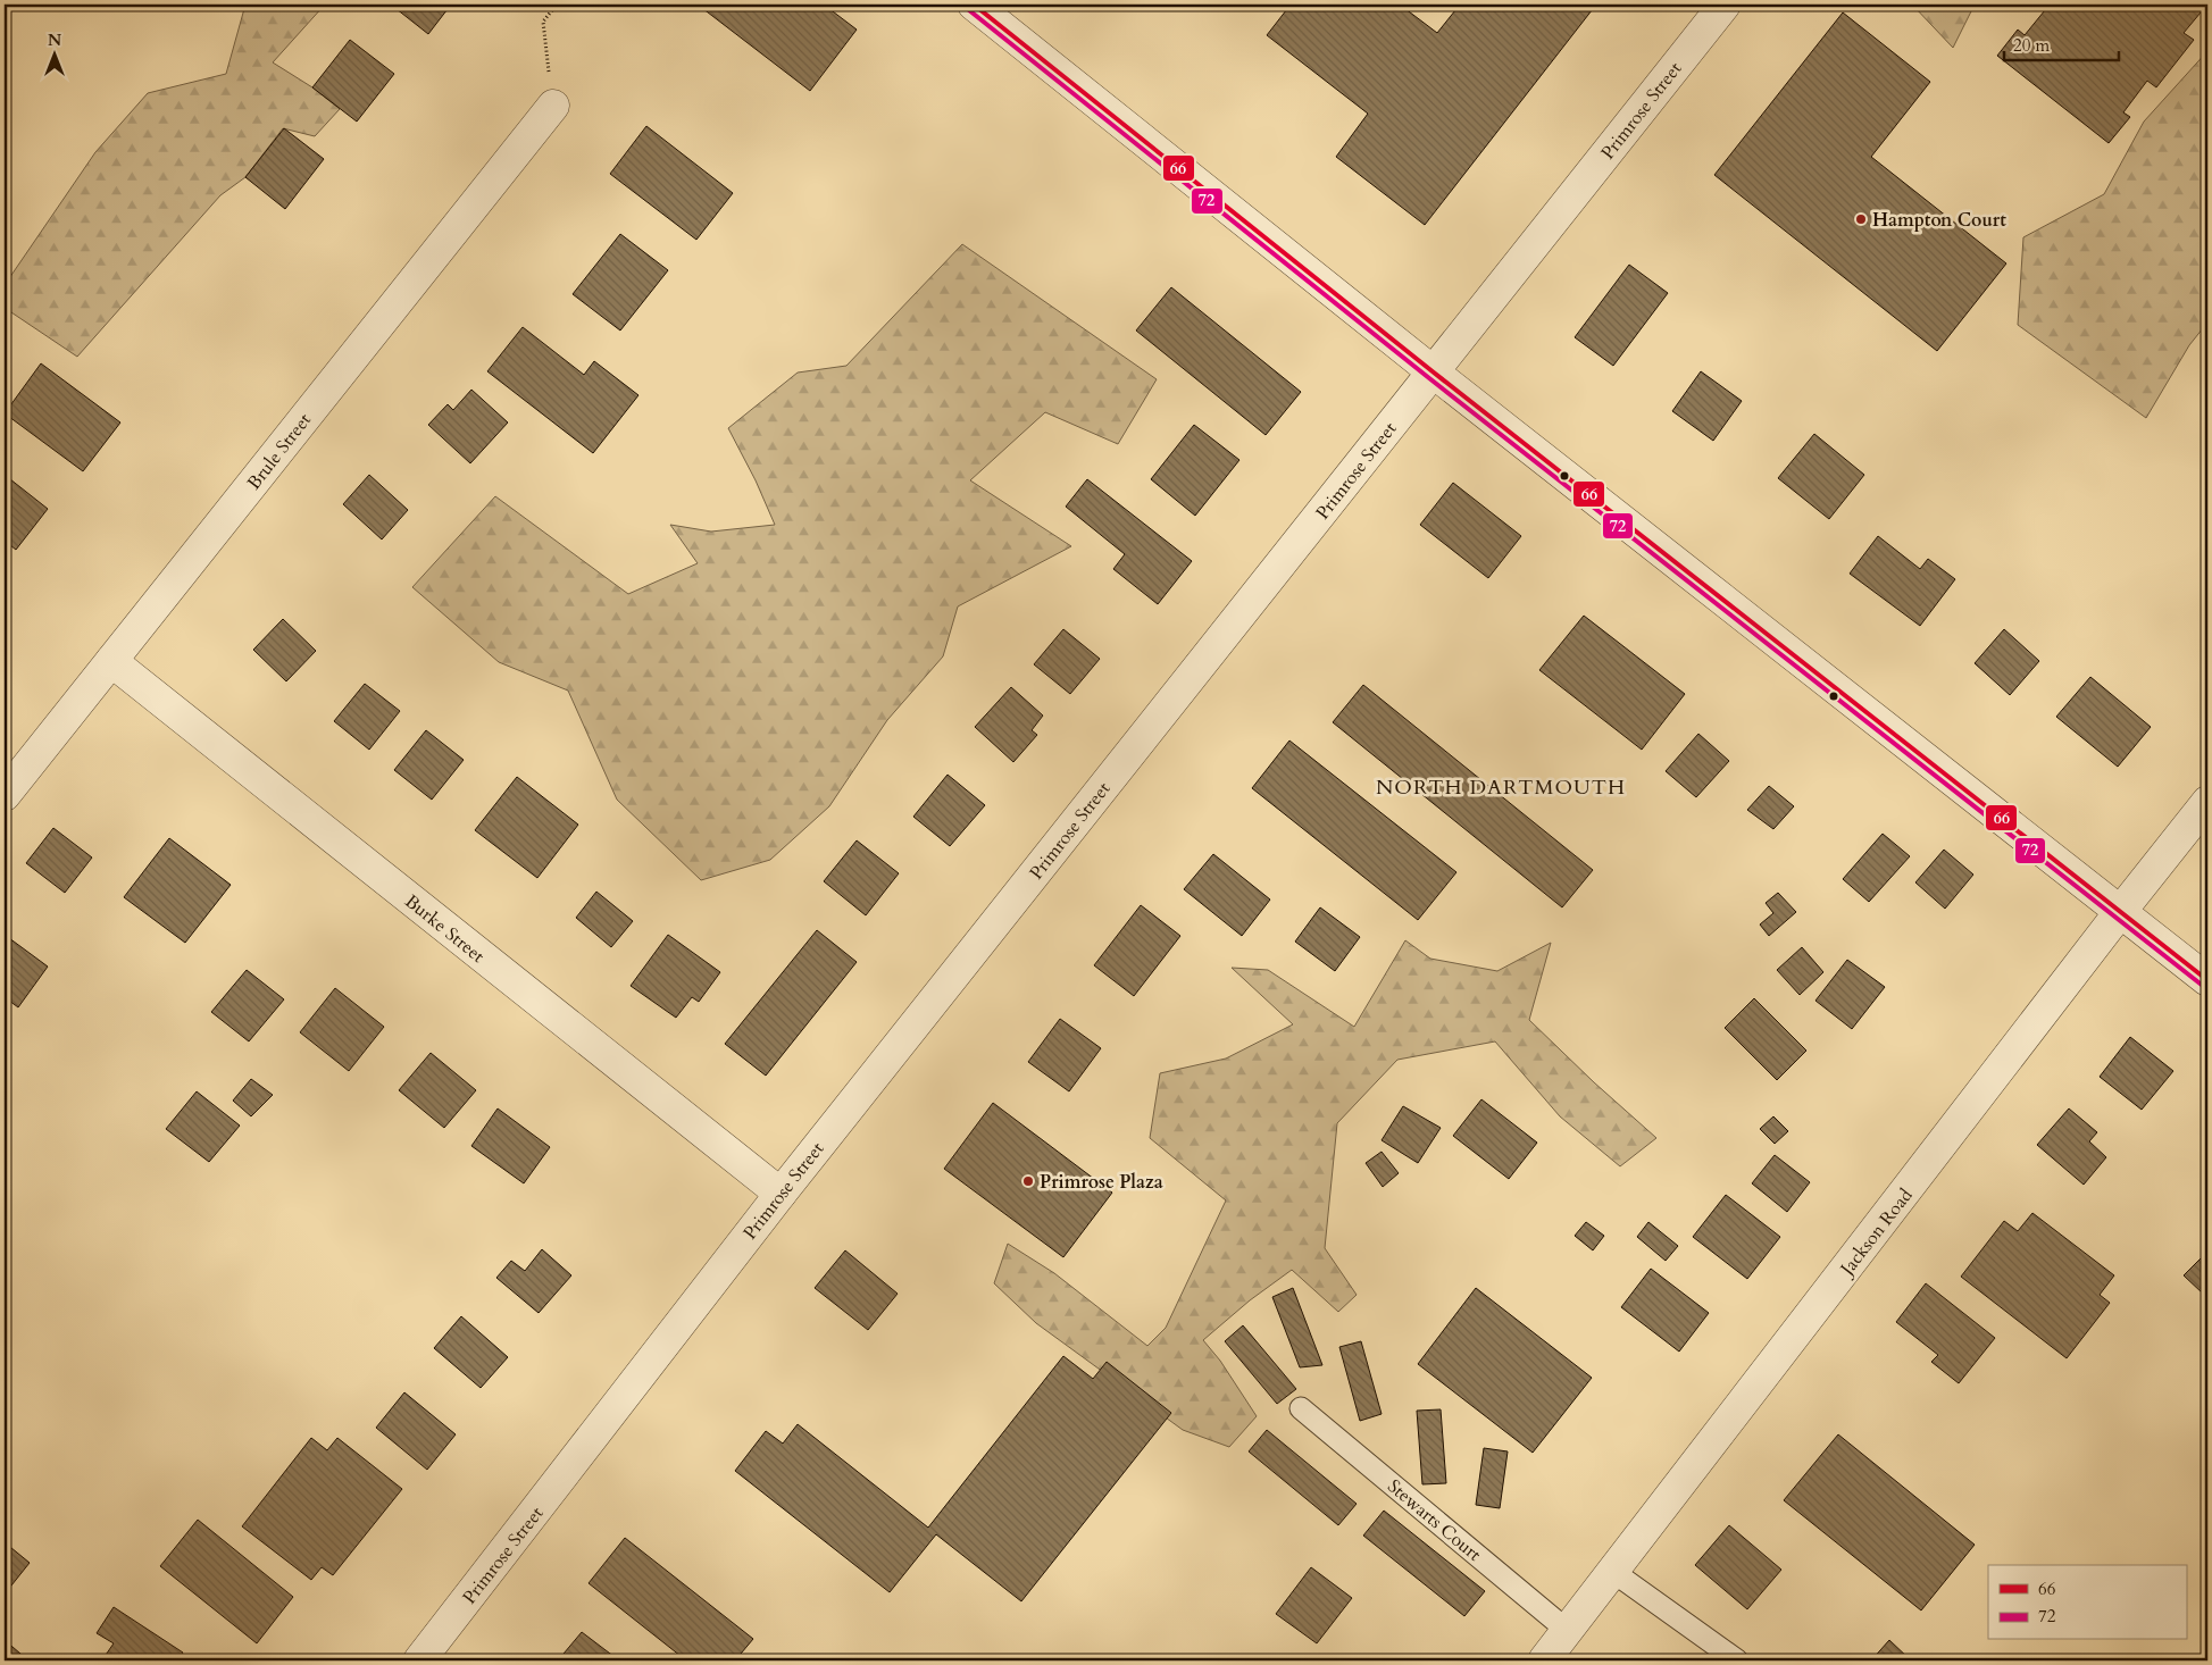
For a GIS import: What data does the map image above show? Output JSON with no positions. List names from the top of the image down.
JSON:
{
  "streets": {
    "street": [
      "Primrose Street",
      "Brule Street",
      "Burke Street",
      "Jackson Road"
    ],
    "lane": ["Stewarts Court"]
  },
  "crossings": [
    ["Primrose Street", "Burke Street"],
    ["Brule Street", "Burke Street"],
    ["Jackson Road", "Stewarts Court"]
  ],
  "districts": ["NORTH DARTMOUTH"],
  "places": ["Hampton Court", "Primrose Plaza"],
  "lines": ["transit line 66", "transit line 72"],
  "legend": ["66", "72"],
  "scale_bar": "20 m",
  "north": "top"
}
